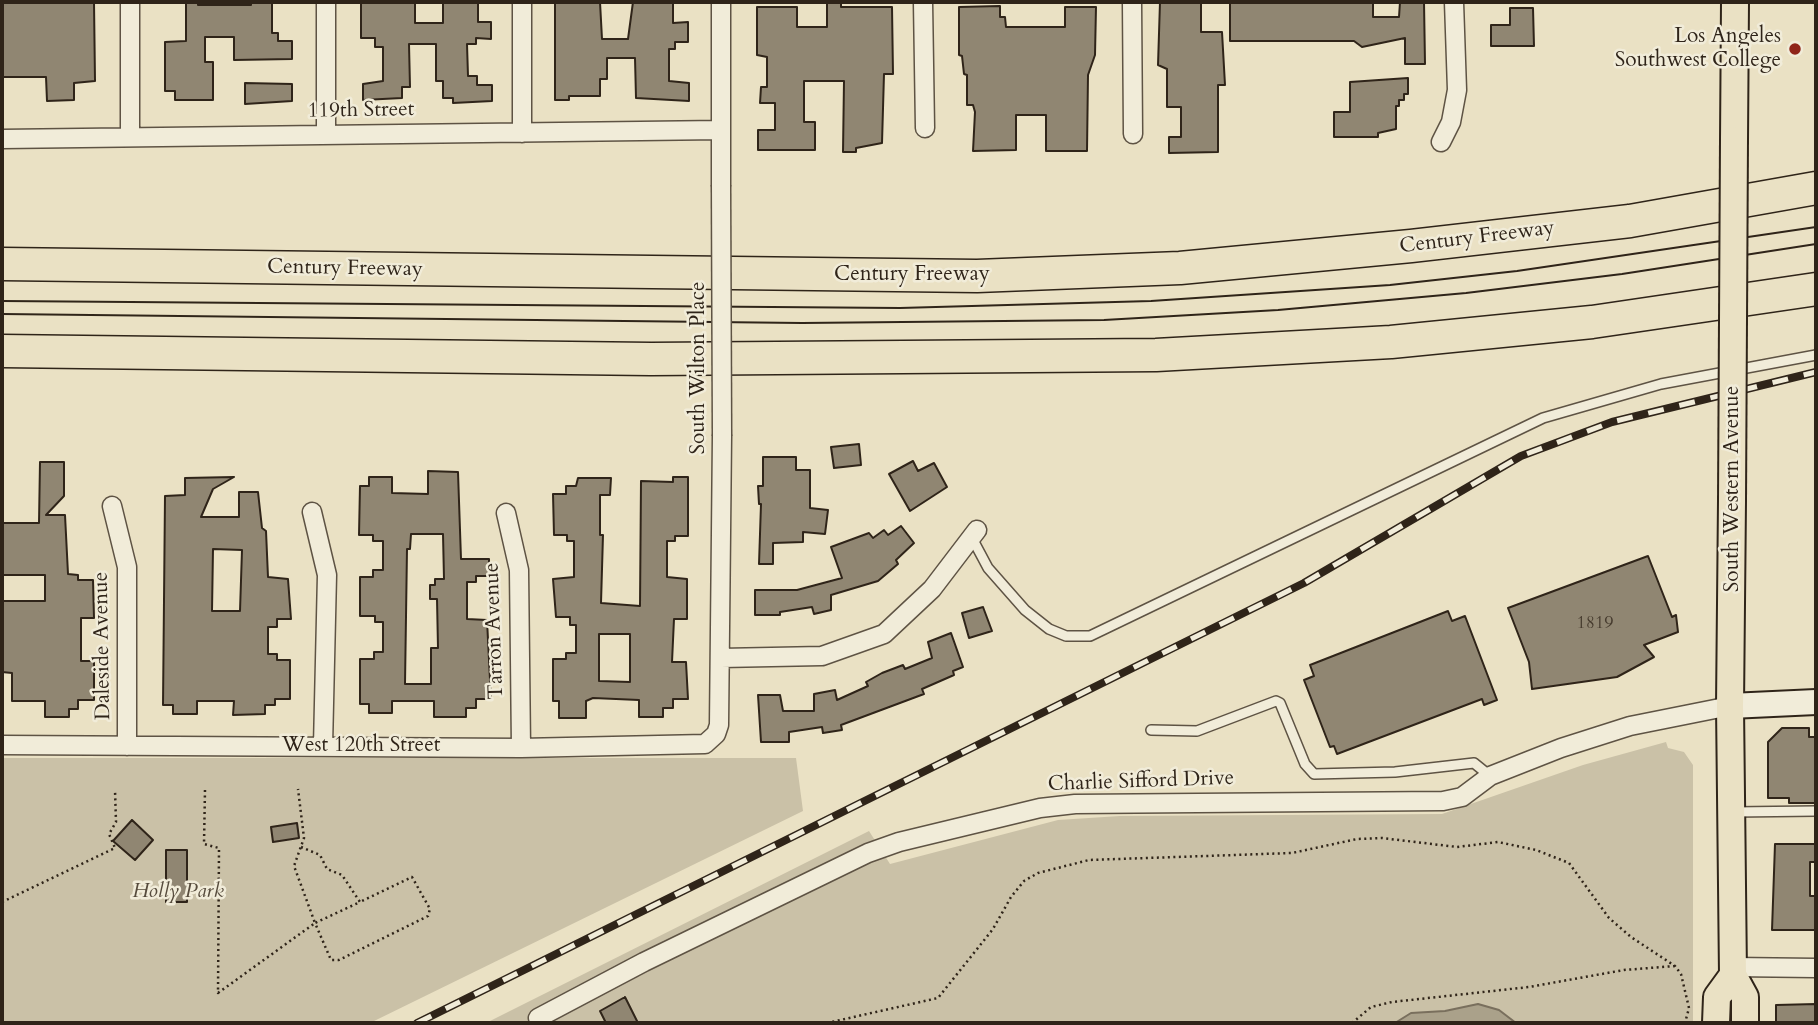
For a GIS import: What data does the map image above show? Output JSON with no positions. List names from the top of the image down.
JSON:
{
  "streets": {
    "highway": ["Century Freeway"],
    "main road": ["South Western Avenue"],
    "street": [
      "119th Street",
      "South Wilton Place",
      "Tarron Avenue",
      "Daleside Avenue",
      "West 120th Street",
      "Charlie Sifford Drive"
    ]
  },
  "crossings": [
    ["119th Street", "South Wilton Place"],
    ["South Wilton Place", "West 120th Street"],
    ["South Western Avenue", "Charlie Sifford Drive"],
    ["Tarron Avenue", "West 120th Street"],
    ["Daleside Avenue", "West 120th Street"]
  ],
  "parks": ["Holly Park"],
  "places": ["Los Angeles Southwest College"],
  "house_numbers": ["1819"]
}
